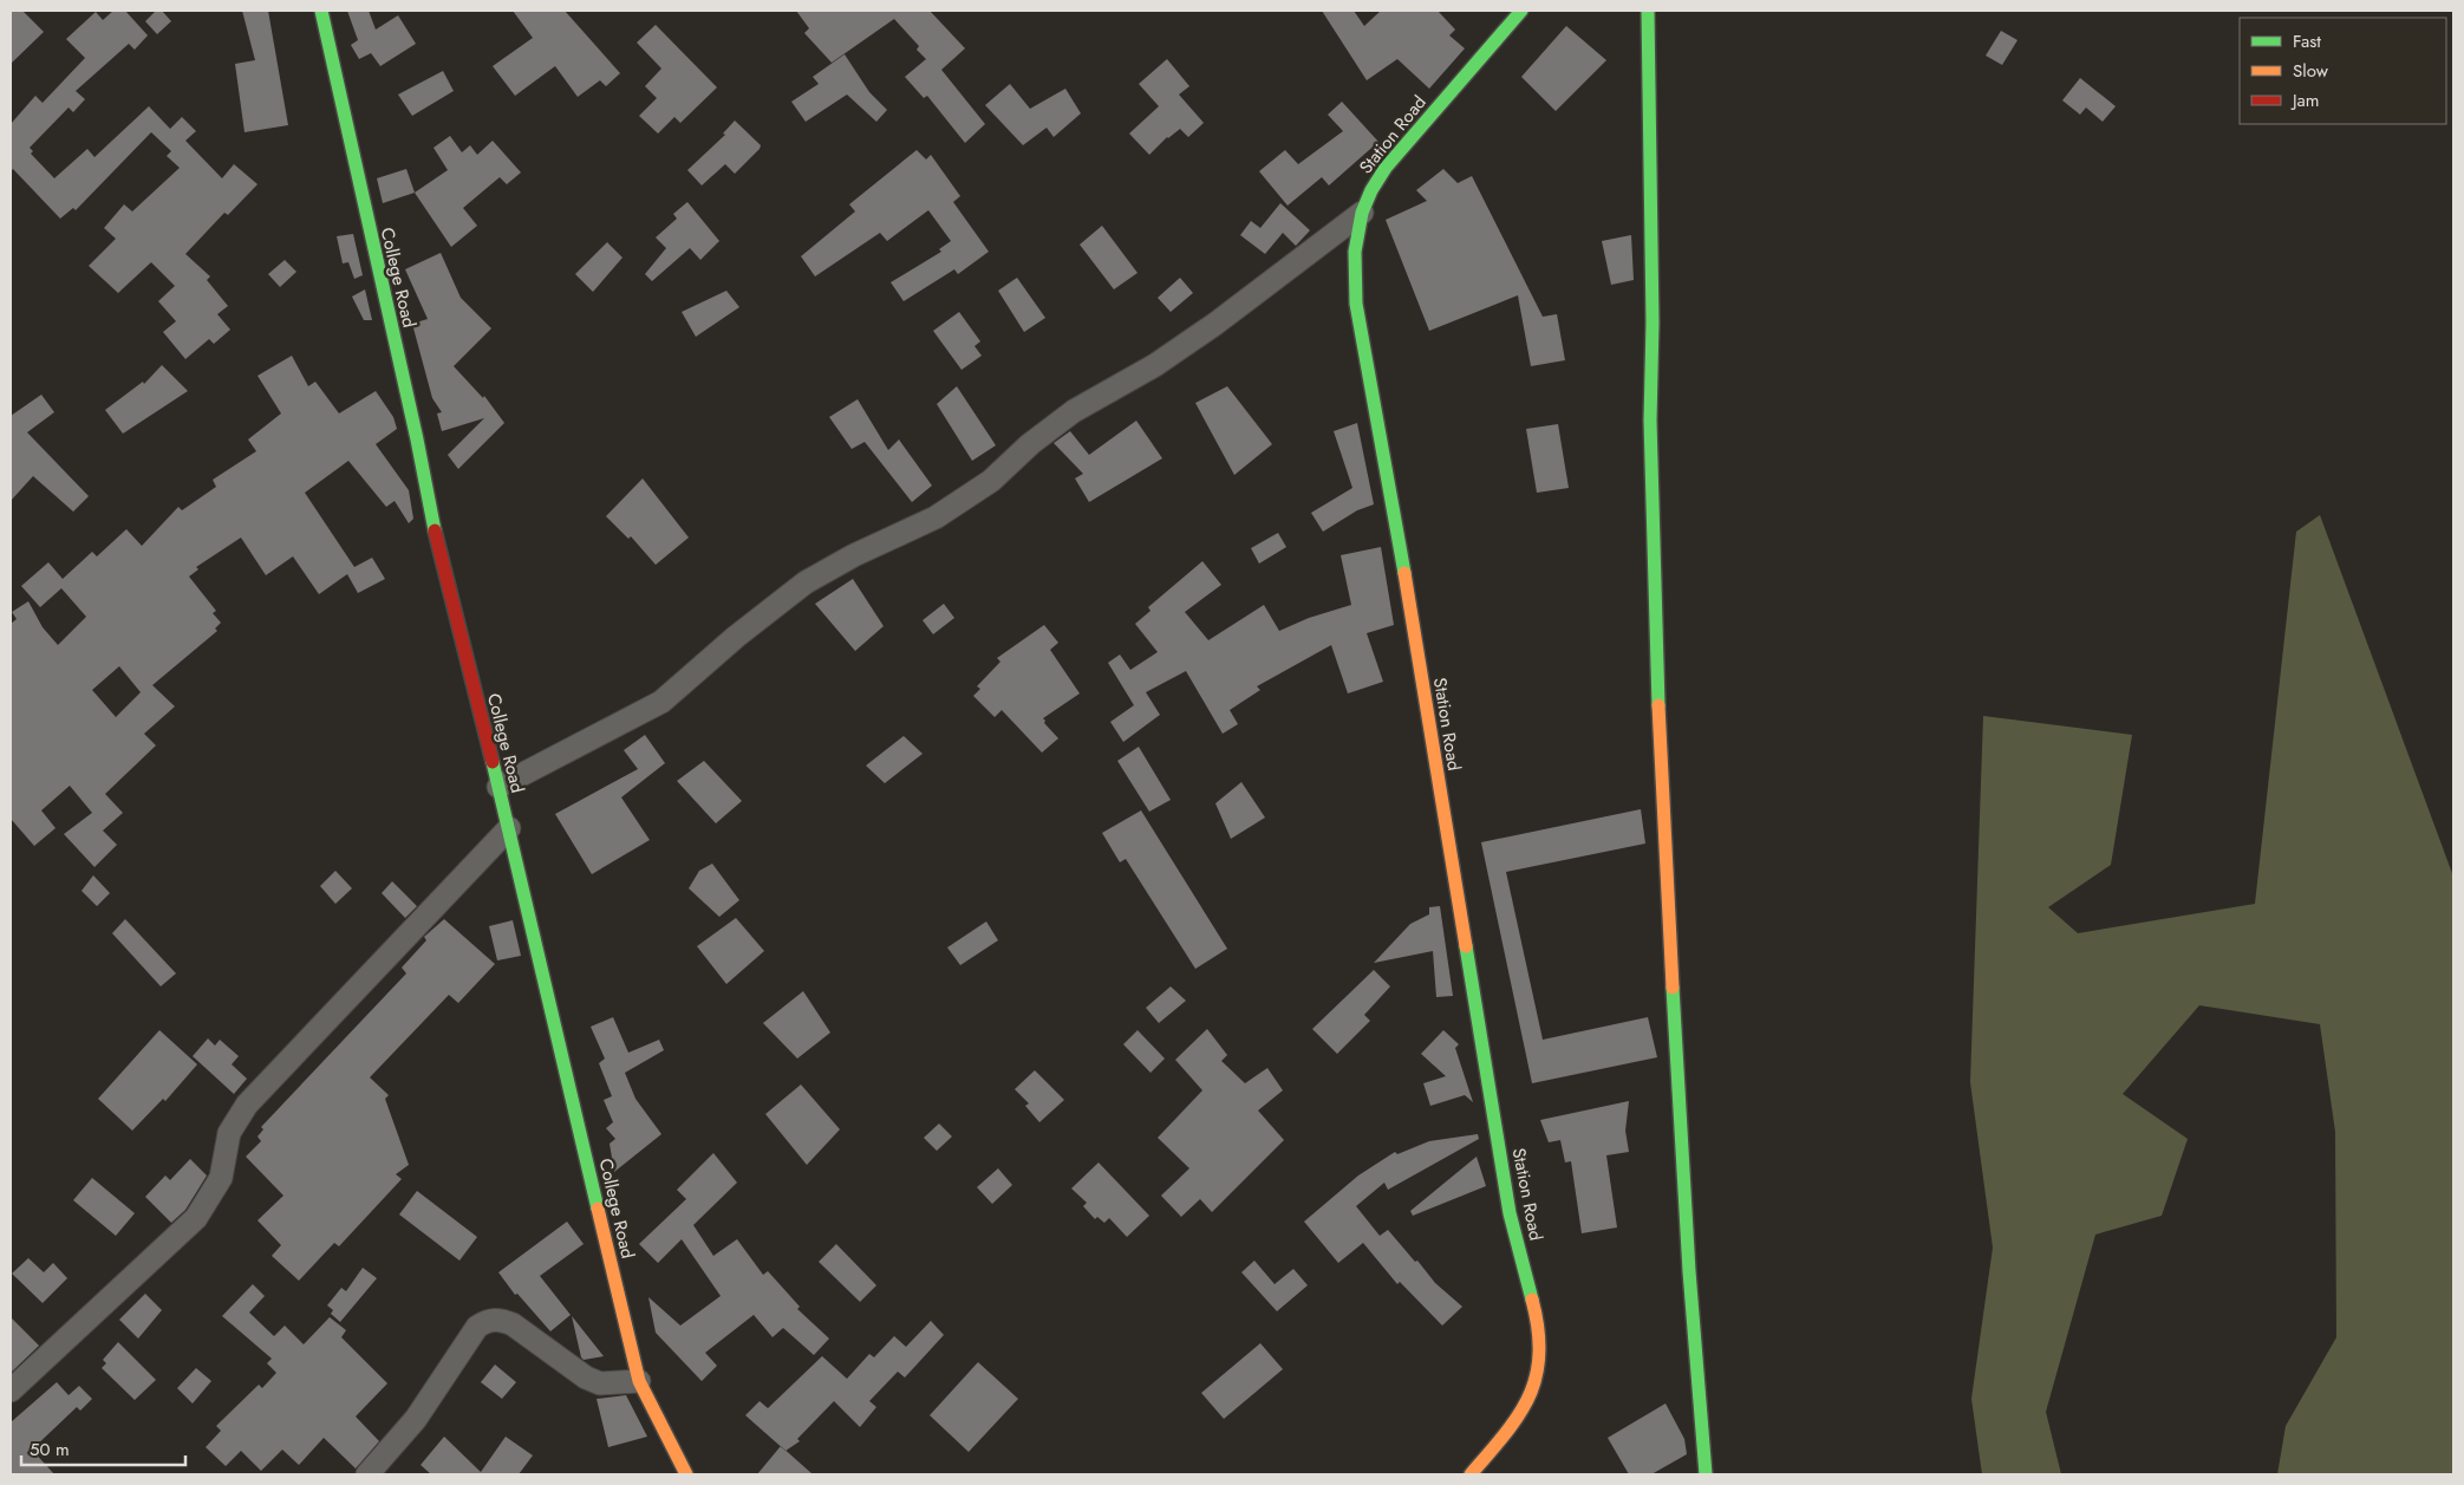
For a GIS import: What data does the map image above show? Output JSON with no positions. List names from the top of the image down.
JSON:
{
  "streets": {
    "main road": ["Station Road", "College Road"]
  },
  "legend": ["Fast", "Slow", "Jam"],
  "scale_bar": "50 m"
}
